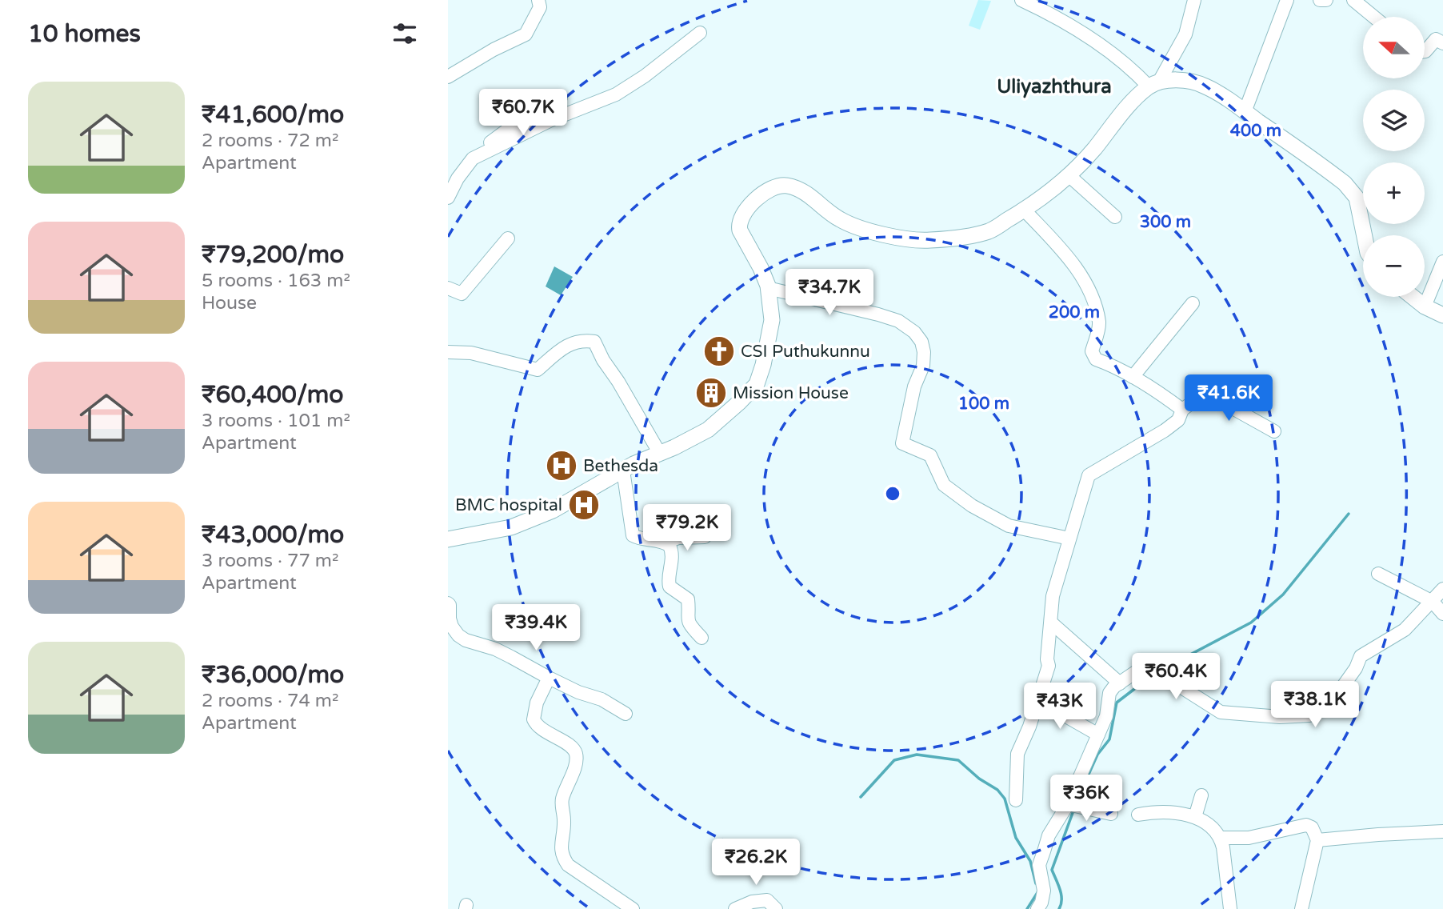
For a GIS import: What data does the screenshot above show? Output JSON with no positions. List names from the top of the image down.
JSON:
{
  "districts": ["Uliyazhthura"],
  "places": {
    "church": ["CSI Puthukunnu"],
    "building": ["Mission House"],
    "hospital": ["Bethesda", "BMC hospital"]
  },
  "north": "left",
  "page": {
    "heading": "10 homes",
    "map_buttons": ["+", "−"],
    "list": [
      {
        "name": "₹41,600/mo",
        "note": "2 rooms · 72 m² · Apartment"
      },
      {
        "name": "₹79,200/mo",
        "note": "5 rooms · 163 m² · House"
      },
      {
        "name": "₹60,400/mo",
        "note": "3 rooms · 101 m² · Apartment"
      },
      {
        "name": "₹43,000/mo",
        "note": "3 rooms · 77 m² · Apartment"
      },
      {
        "name": "₹36,000/mo",
        "note": "2 rooms · 74 m² · Apartment"
      }
    ],
    "price": [
      "₹60.7K",
      "₹34.7K",
      "₹41.6K",
      "₹79.2K",
      "₹39.4K",
      "₹60.4K",
      "₹38.1K",
      "₹43K",
      "₹36K",
      "₹26.2K"
    ]
  },
  "rings": [
    "400 m",
    "300 m",
    "200 m",
    "100 m"
  ]
}
